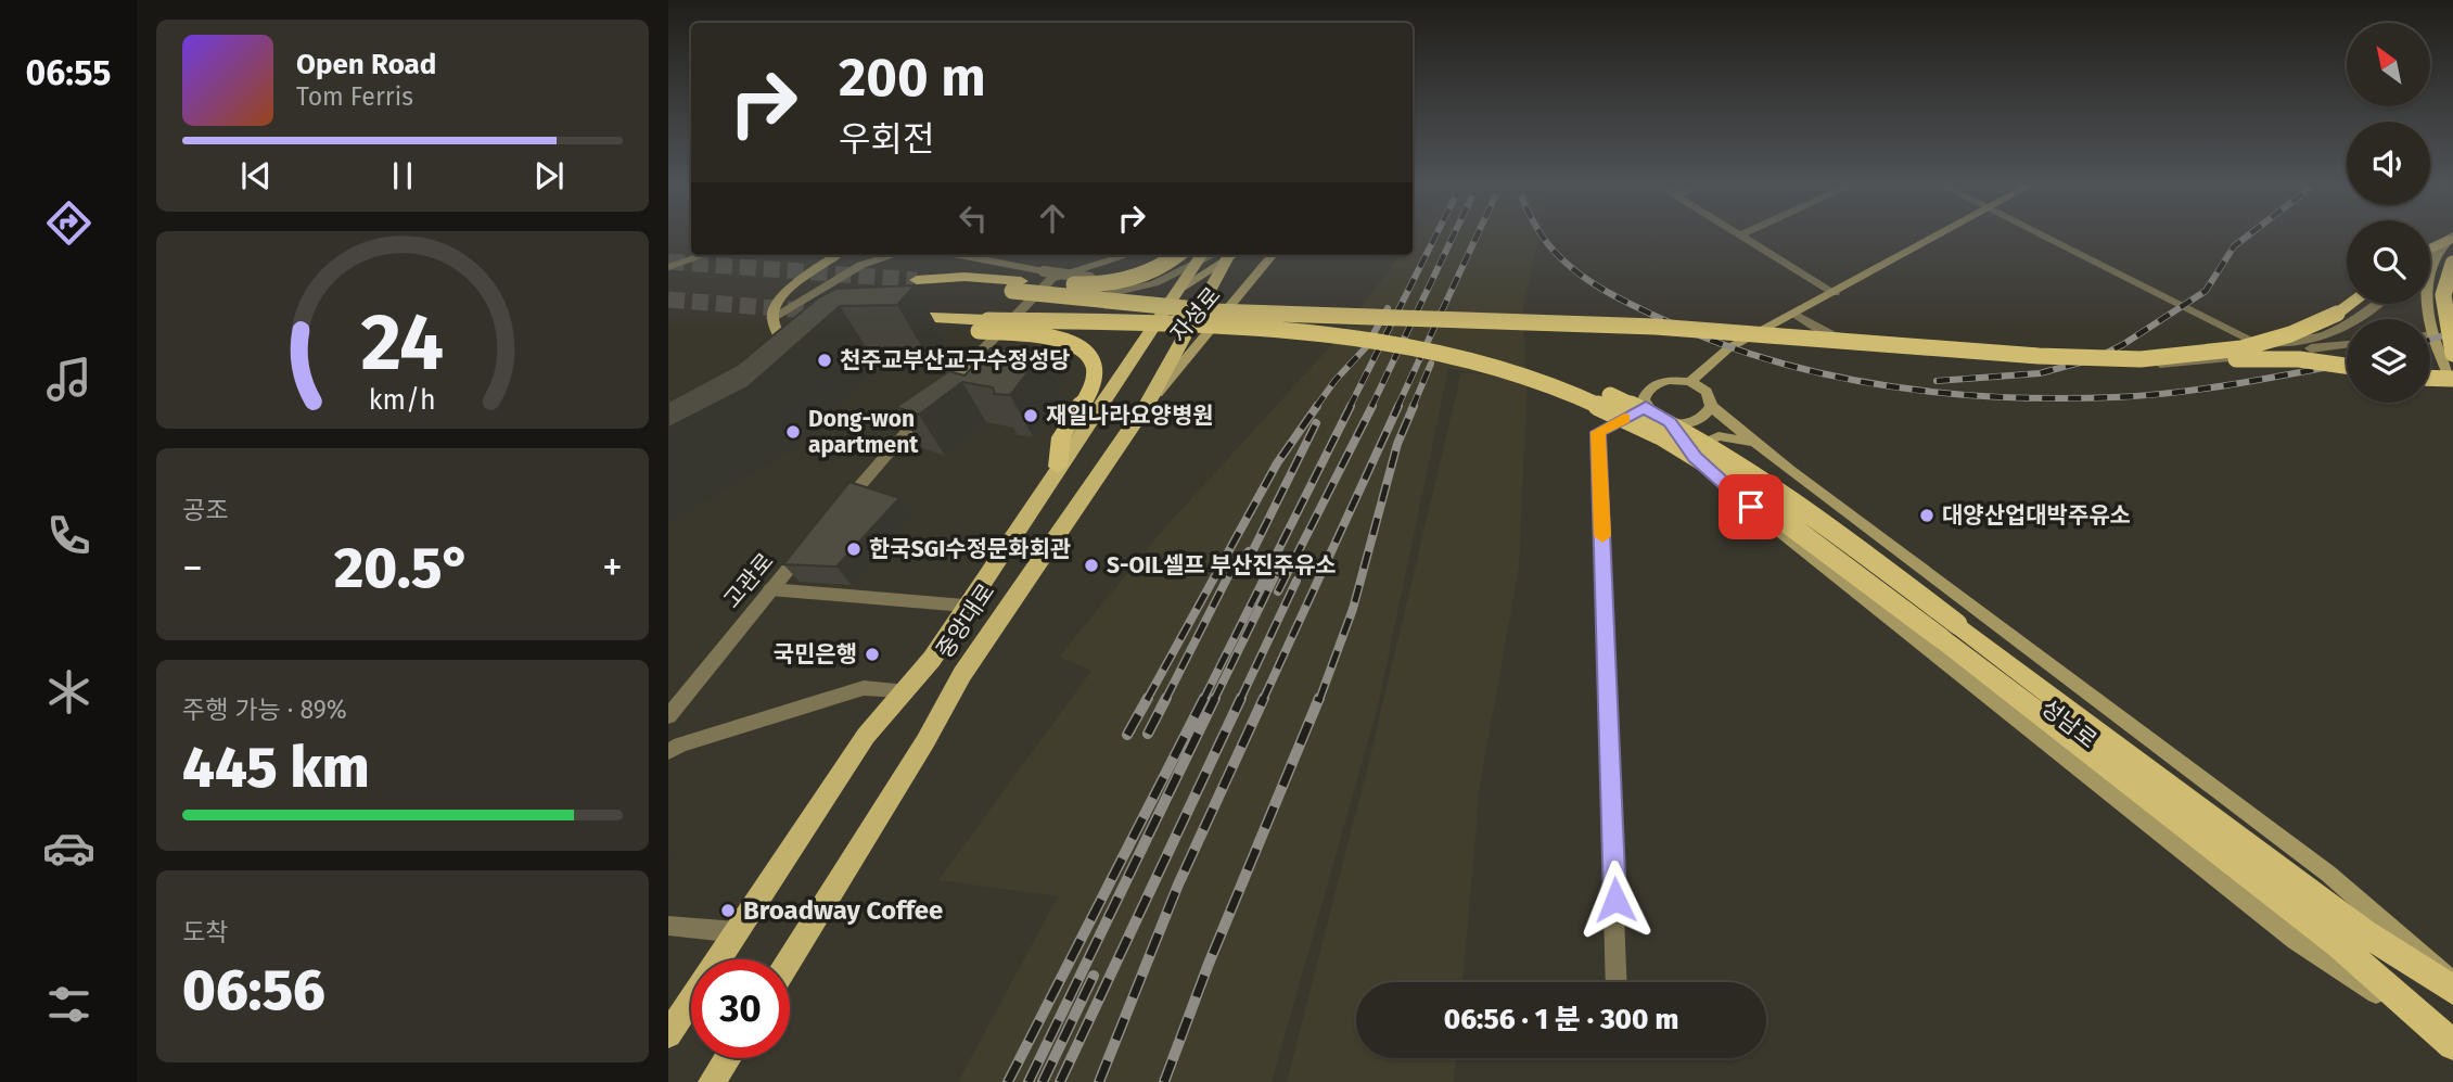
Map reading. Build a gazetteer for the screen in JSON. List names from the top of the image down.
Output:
{
  "streets": {
    "highway": ["성남로"],
    "main road": ["자성로", "중앙대로"],
    "street": ["고관로"]
  },
  "crossings": [
    ["자성로", "중앙대로"]
  ],
  "places": [
    "천주교부산교구수정성당",
    "재일나라요양병원",
    "Dong-won apartment",
    "대양산업대박주유소",
    "한국SGI수정문화회관",
    "S-OIL셀프 부산진주유소",
    "국민은행",
    "Broadway Coffee"
  ],
  "north": "top left",
  "page": {
    "tabs": "06:55",
    "turn": ["200 m", "우회전"],
    "song": ["Open Road", "Tom Ferris"],
    "tile": [
      "공조",
      ["주행 가능 · 89%", "445 km"],
      ["도착", "06:56"]
    ],
    "heat": ["−", "20.5°", "+"],
    "limit": "30",
    "trip": "06:56 · 1 분 · 300 m",
    "gauge": ["24", "km/h"]
  }
}
